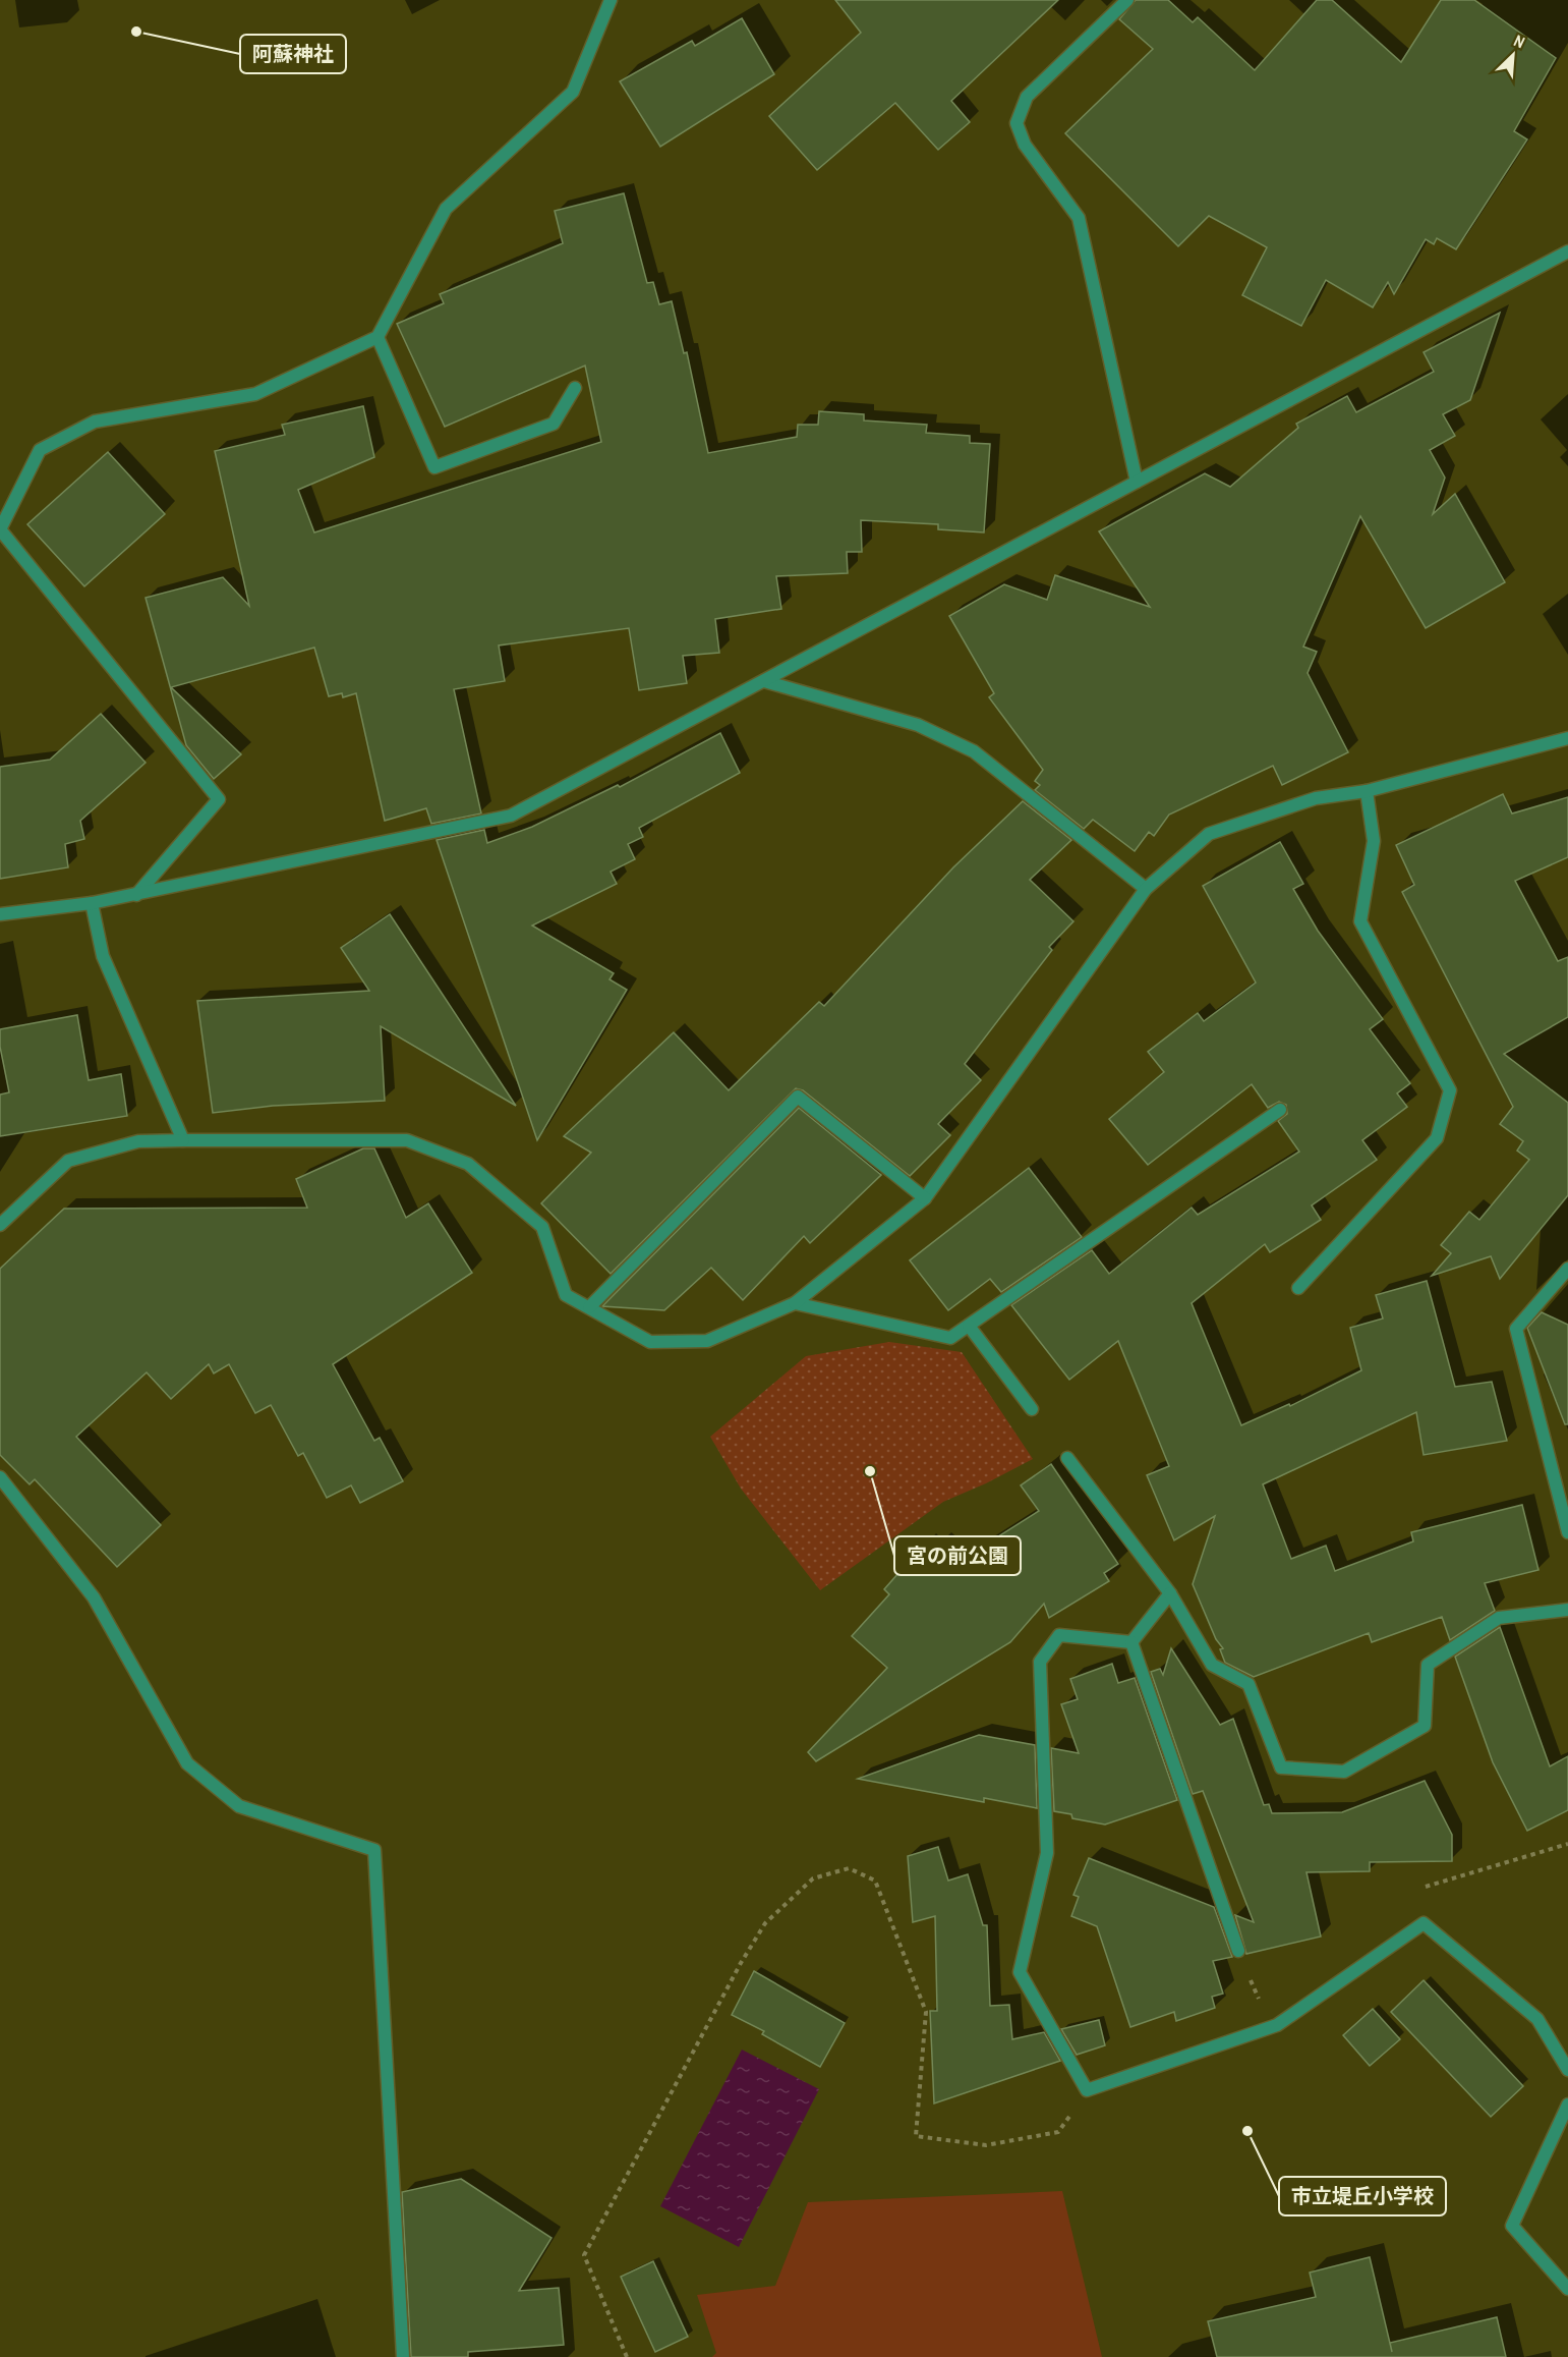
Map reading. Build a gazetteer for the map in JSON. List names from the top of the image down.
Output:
{
  "places": ["阿蘇神社", "宮の前公園", "市立堤丘小学校"],
  "north": "top right"
}
